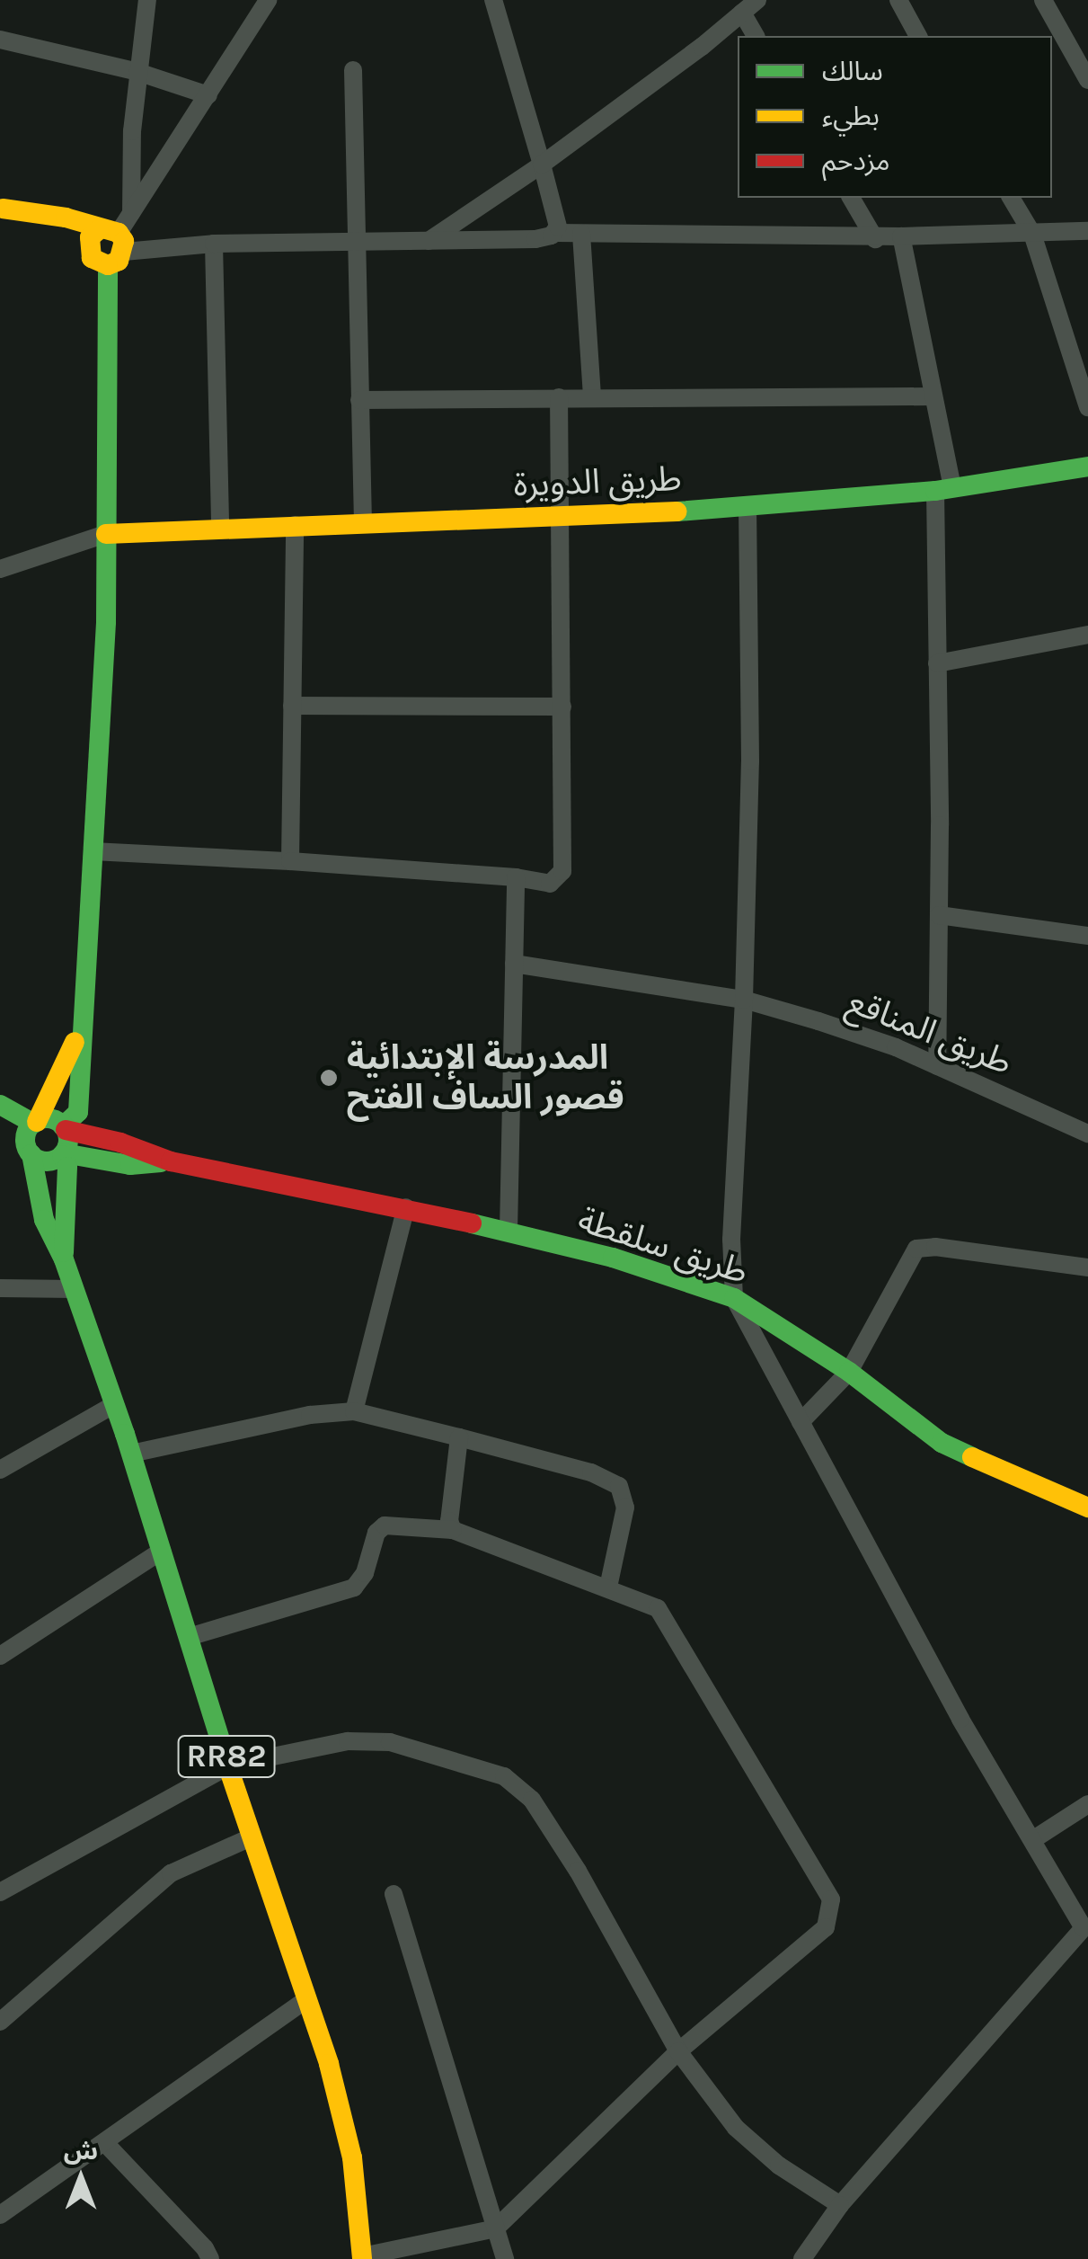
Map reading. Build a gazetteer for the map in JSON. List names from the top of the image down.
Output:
{
  "streets": {
    "street": [
      "طريق الدويرة",
      "طريق المناقع",
      "طريق سلقطة",
      "RR82"
    ]
  },
  "crossings": [
    ["طريق سلقطة", "RR82"]
  ],
  "places": ["المدرسة الإبتدائية قصور الساف الفتح"],
  "legend": ["سالك", "بطيء", "مزدحم"],
  "north": "top"
}
